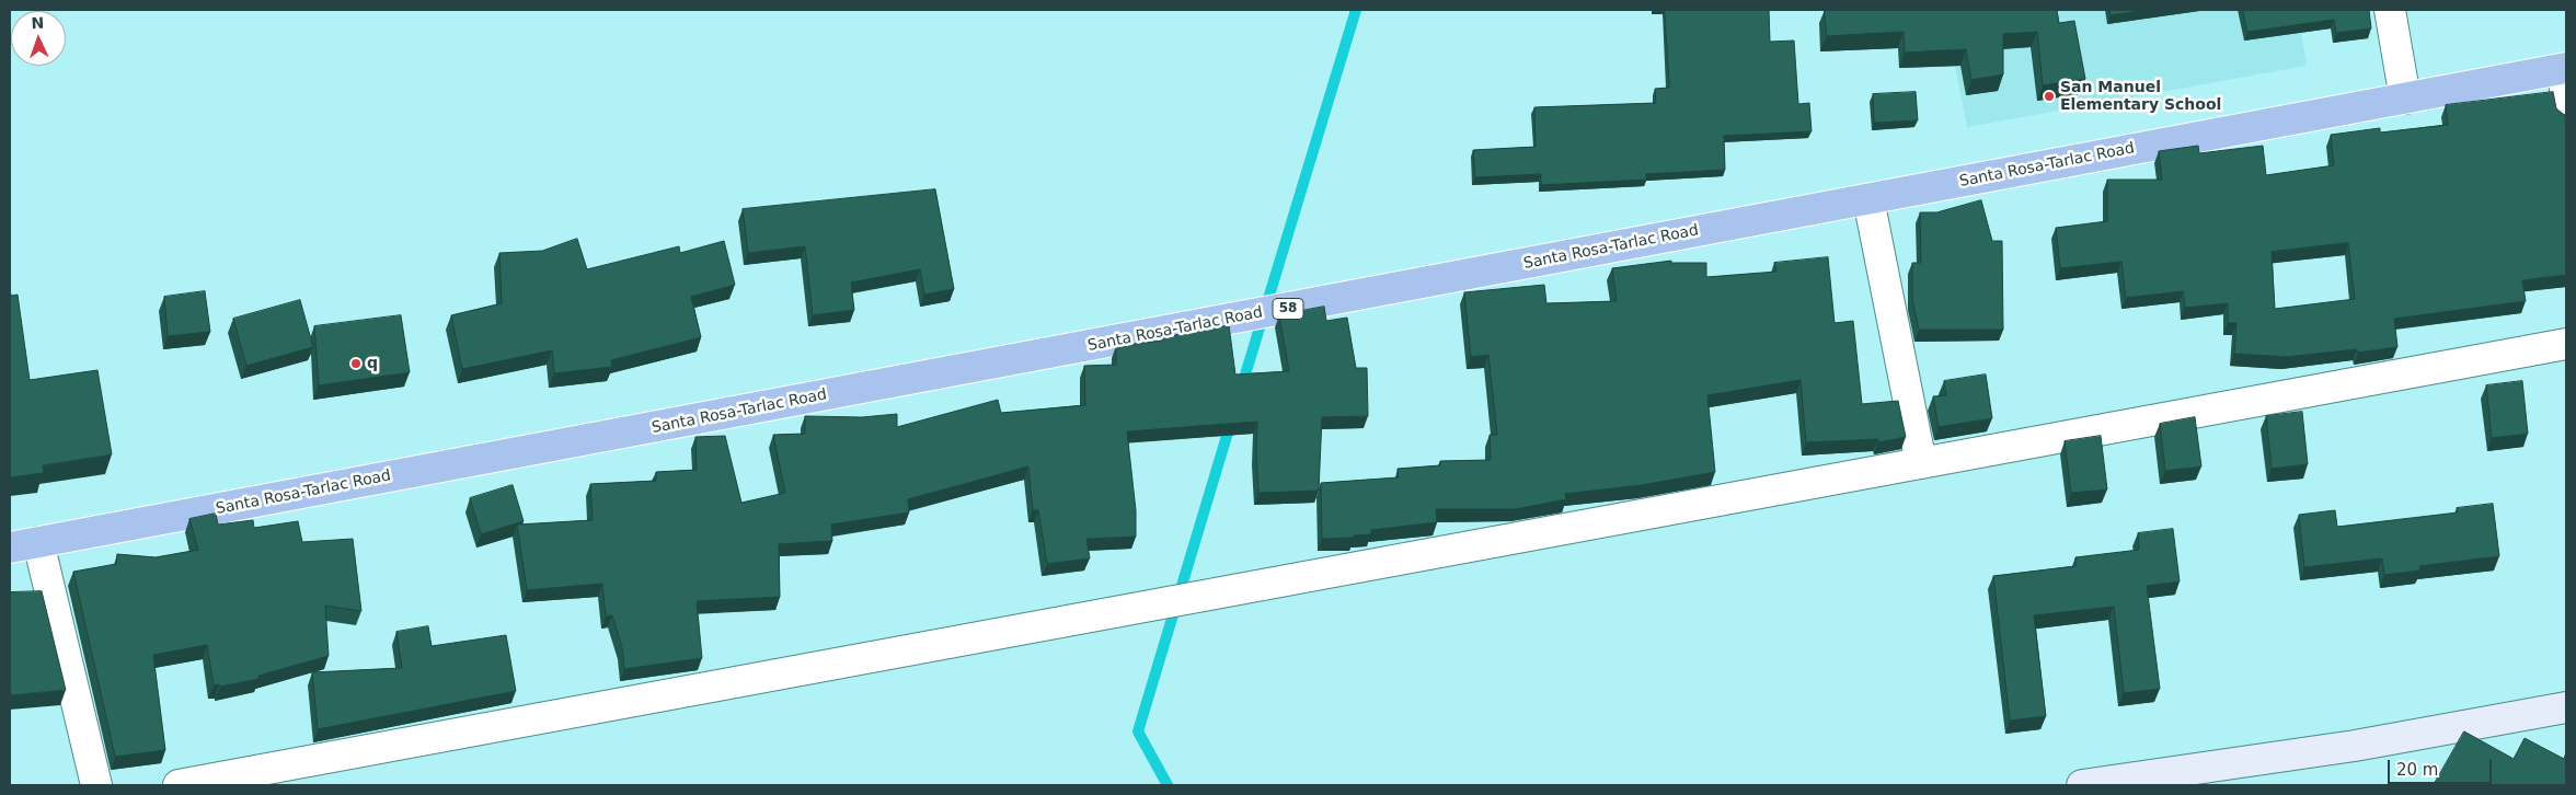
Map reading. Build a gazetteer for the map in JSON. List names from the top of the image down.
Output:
{
  "streets": {
    "highway": ["Santa Rosa-Tarlac Road", "58"]
  },
  "places": ["San Manuel Elementary School", "q"],
  "scale_bar": "20 m",
  "north": "top"
}
